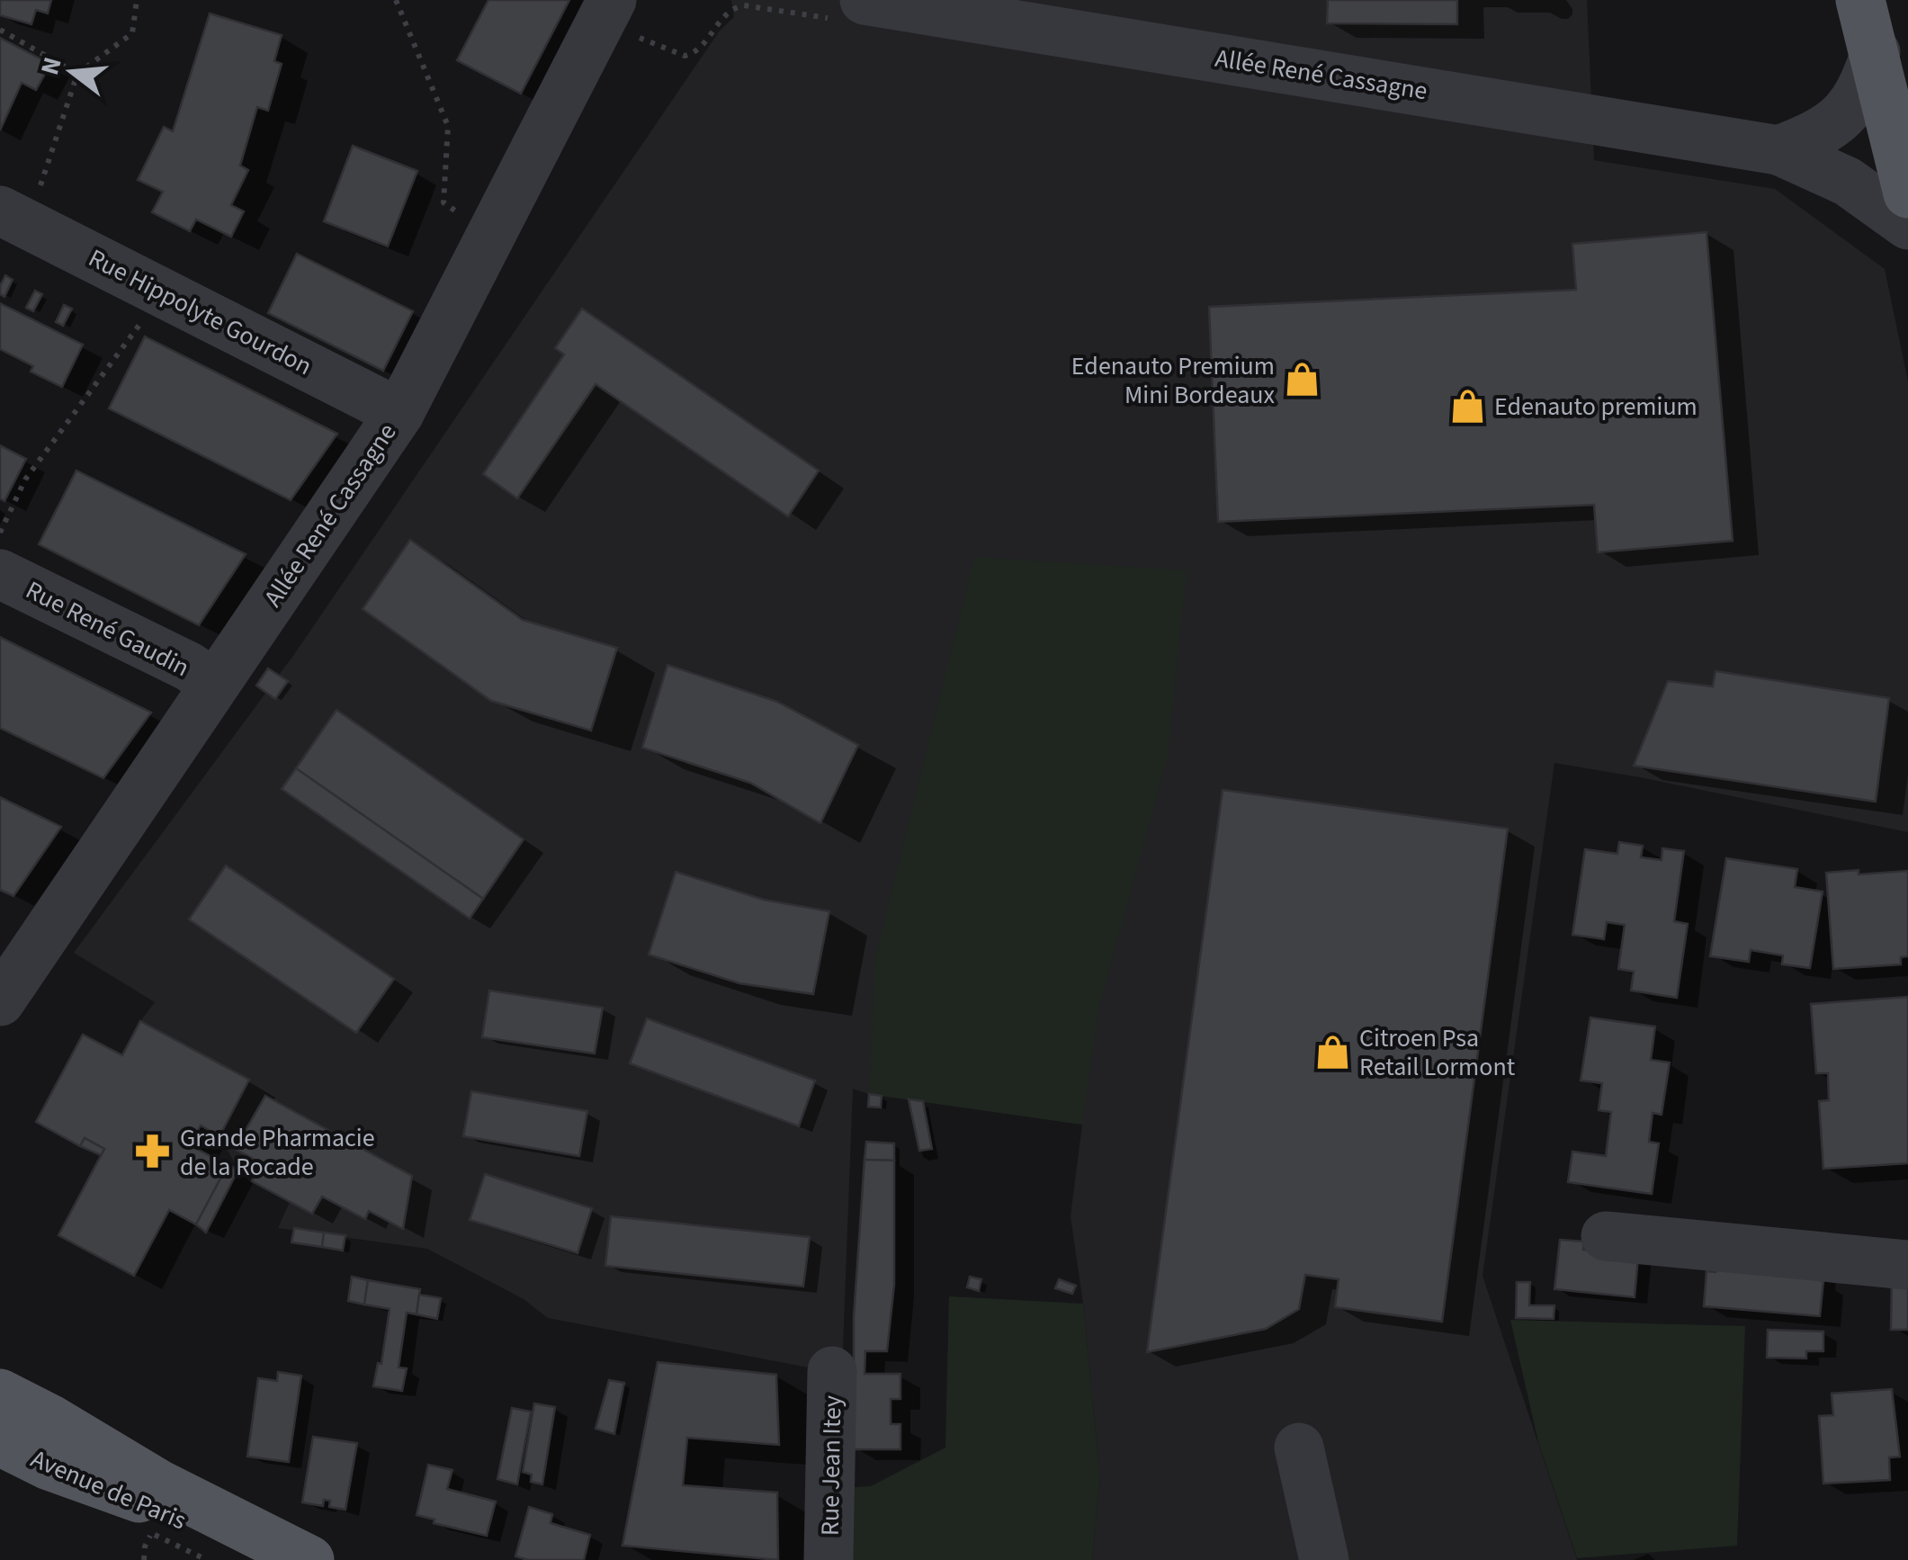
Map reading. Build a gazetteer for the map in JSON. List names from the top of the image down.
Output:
{
  "streets": {
    "main road": ["Avenue de Paris"],
    "street": [
      "Allée René Cassagne",
      "Rue Hippolyte Gourdon",
      "Rue René Gaudin",
      "Rue Jean Itey"
    ]
  },
  "crossings": [
    ["Allée René Cassagne", "Rue Hippolyte Gourdon"],
    ["Allée René Cassagne", "Rue René Gaudin"]
  ],
  "places": {
    "shop": ["Edenauto Premium Mini Bordeaux", "Edenauto premium", "Citroen Psa Retail Lormont"],
    "pharmacy": ["Grande Pharmacie de la Rocade"]
  },
  "north": "left"
}
